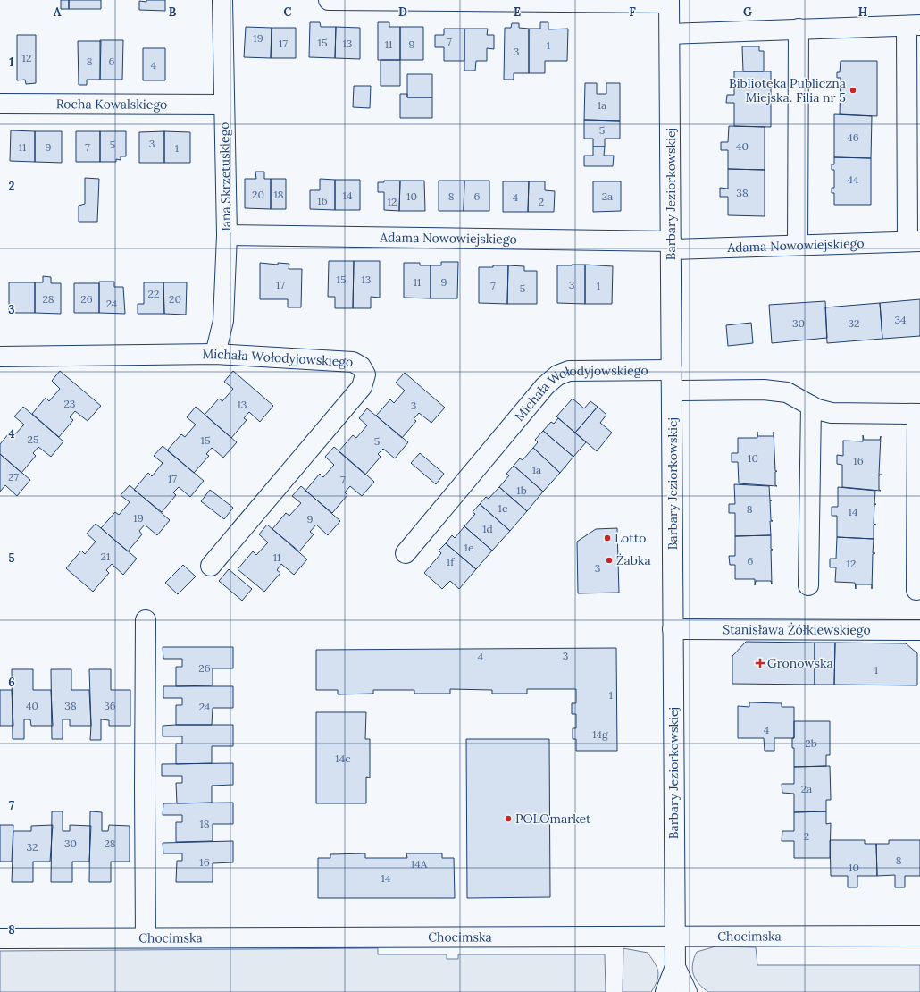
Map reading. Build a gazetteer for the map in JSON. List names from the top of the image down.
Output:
{
  "streets": {
    "street": [
      "Rocha Kowalskiego",
      "Jana Skrzetuskiego",
      "Barbary Jeziorkowskiej",
      "Adama Nowowiejskiego",
      "Michała Wołodyjowskiego",
      "Stanisława Żółkiewskiego",
      "Chocimska"
    ]
  },
  "crossings": [
    ["Rocha Kowalskiego", "Jana Skrzetuskiego"],
    ["Jana Skrzetuskiego", "Adama Nowowiejskiego"],
    ["Jana Skrzetuskiego", "Michała Wołodyjowskiego"],
    ["Barbary Jeziorkowskiej", "Adama Nowowiejskiego"],
    ["Barbary Jeziorkowskiej", "Michała Wołodyjowskiego"],
    ["Barbary Jeziorkowskiej", "Stanisława Żółkiewskiego"],
    ["Barbary Jeziorkowskiej", "Chocimska"]
  ],
  "places": {
    "other": [
      "Biblioteka Publiczna Miejska. Filia nr 5",
      "Lotto",
      "Żabka",
      "POLOmarket"
    ],
    "health": ["Gronowska"]
  },
  "house_numbers": [
    "19",
    "7",
    "15",
    "17",
    "13",
    "11",
    "9",
    "1",
    "3",
    "12",
    "8",
    "6",
    "4",
    "1a",
    "5",
    "46",
    "3",
    "5",
    "40",
    "11",
    "9",
    "7",
    "1",
    "44",
    "38",
    "20",
    "18",
    "14",
    "10",
    "8",
    "6",
    "2a",
    "4",
    "16",
    "12",
    "2",
    "15",
    "13",
    "11",
    "9",
    "17",
    "3",
    "7",
    "1",
    "5",
    "22",
    "28",
    "26",
    "20",
    "24",
    "34",
    "30",
    "32",
    "23",
    "13",
    "3",
    "25",
    "15",
    "5",
    "10",
    "16",
    "1a",
    "27",
    "17",
    "7",
    "1b",
    "1c",
    "8",
    "14",
    "19",
    "9",
    "1d",
    "1e",
    "21",
    "11",
    "6",
    "1f",
    "12",
    "3",
    "3",
    "4",
    "26",
    "1",
    "1",
    "40",
    "38",
    "36",
    "24",
    "4",
    "14g",
    "2b",
    "14c",
    "2a",
    "18",
    "2",
    "30",
    "28",
    "32",
    "8",
    "16",
    "14A",
    "10",
    "14"
  ],
  "grid": {
    "columns": [
      "A",
      "B",
      "C",
      "D",
      "E",
      "F",
      "G",
      "H"
    ],
    "rows": [
      "1",
      "2",
      "3",
      "4",
      "5",
      "6",
      "7",
      "8"
    ]
  }
}
